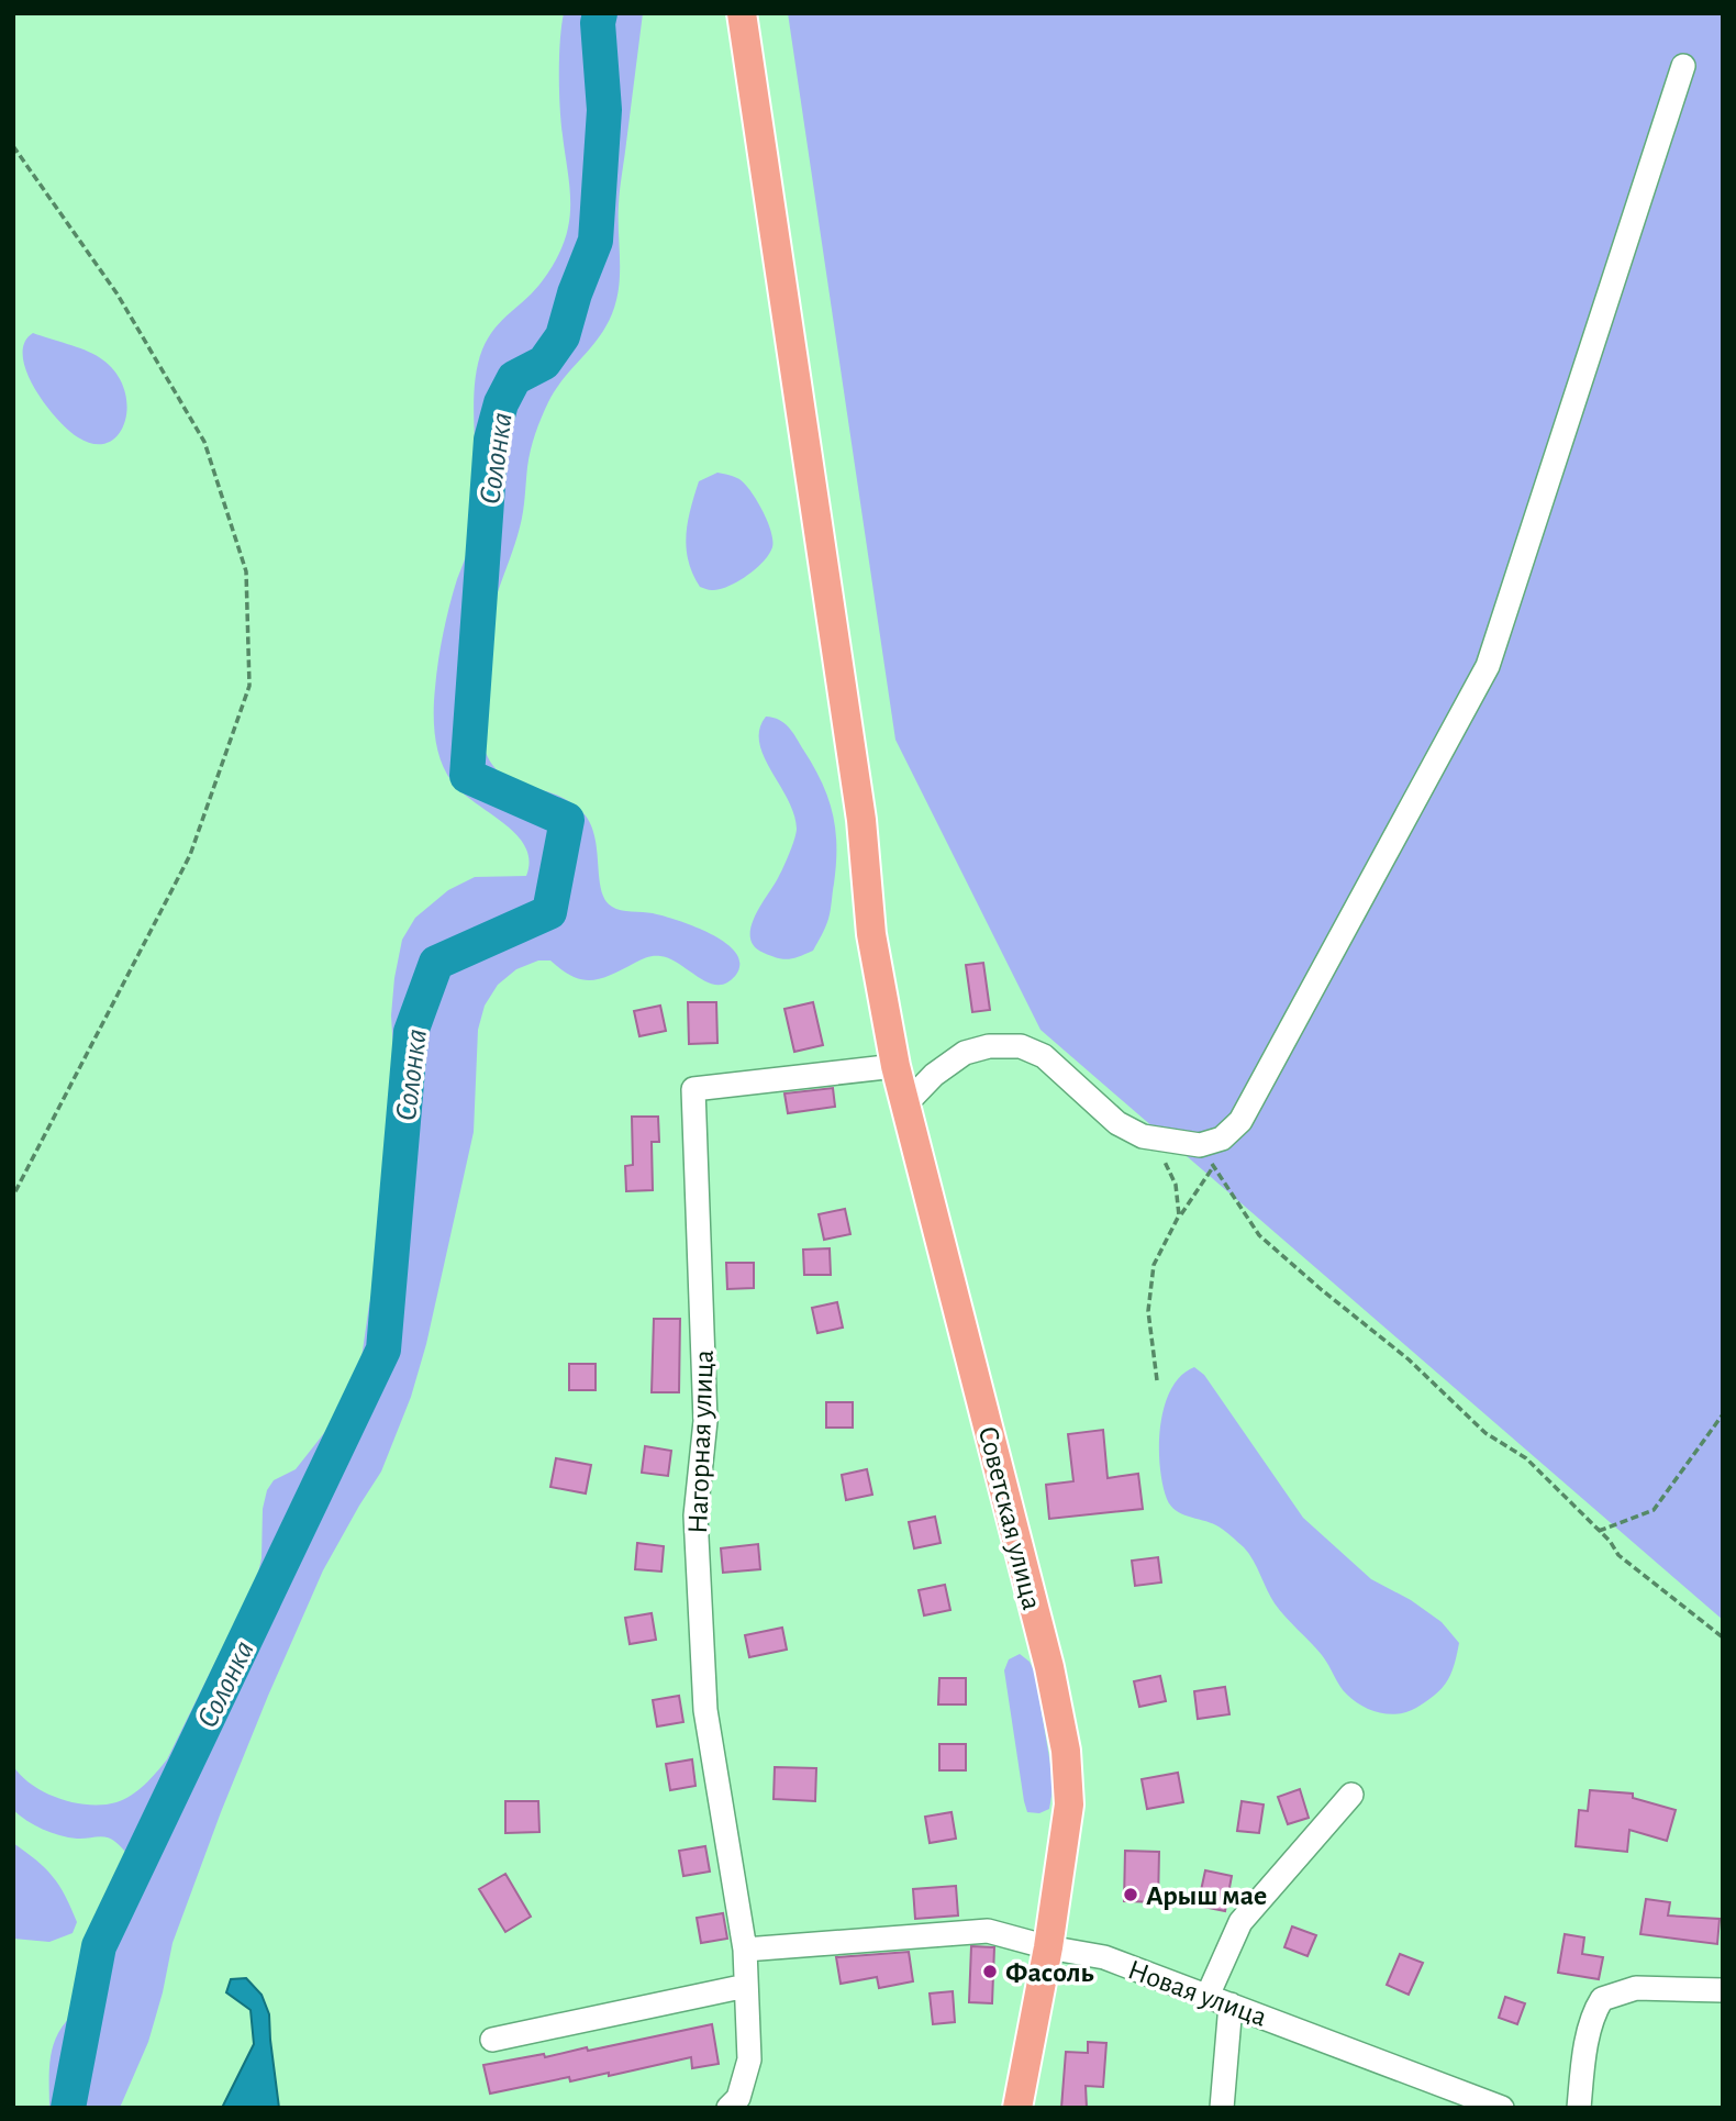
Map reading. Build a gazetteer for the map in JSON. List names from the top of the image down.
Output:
{
  "streets": {
    "main road": ["Советская улица"],
    "street": ["Нагорная улица", "Новая улица"]
  },
  "crossings": [
    ["Нагорная улица", "Советская улица"],
    ["Нагорная улица", "Новая улица"],
    ["Советская улица", "Новая улица"]
  ],
  "water": ["Солонка"],
  "places": ["Арыш мае", "Фасоль"]
}
